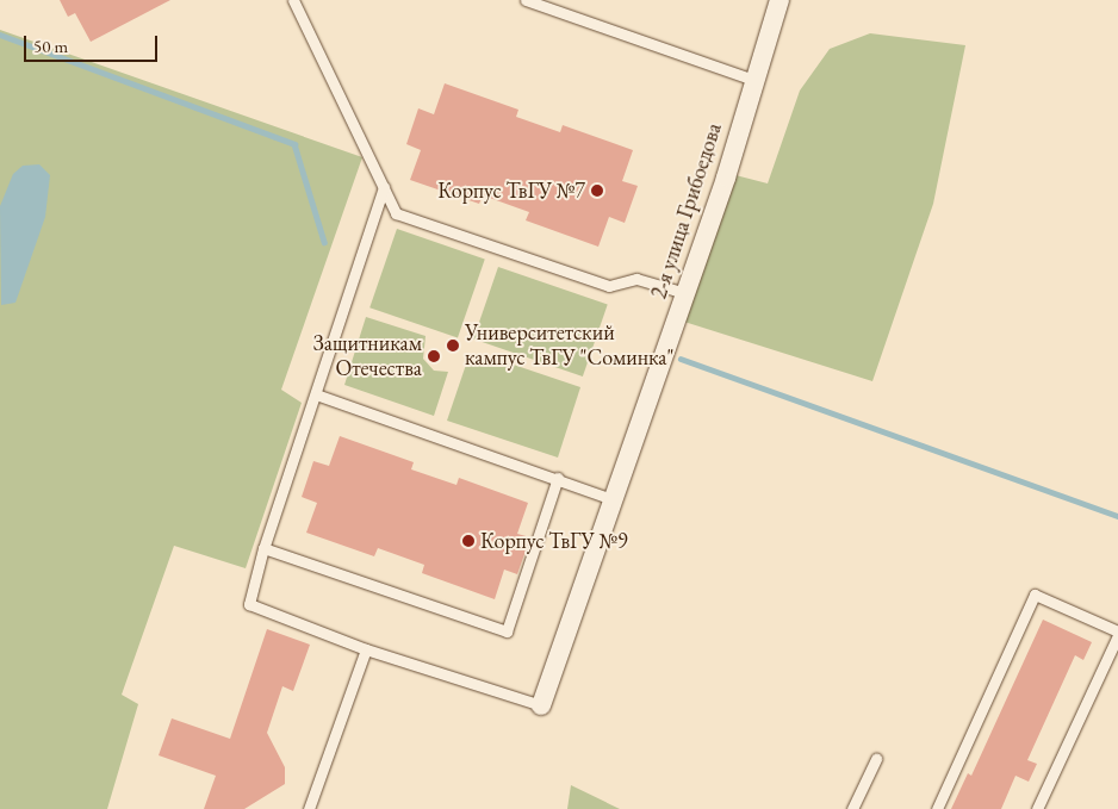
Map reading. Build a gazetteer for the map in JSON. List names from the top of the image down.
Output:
{
  "streets": {
    "street": ["2-я улица Грибоедова"]
  },
  "places": [
    "Корпус ТвГУ №7",
    "Университетский кампус ТвГУ \"Соминка\"",
    "Защитникам Отечества",
    "Корпус ТвГУ №9"
  ],
  "scale_bar": "50 m"
}
